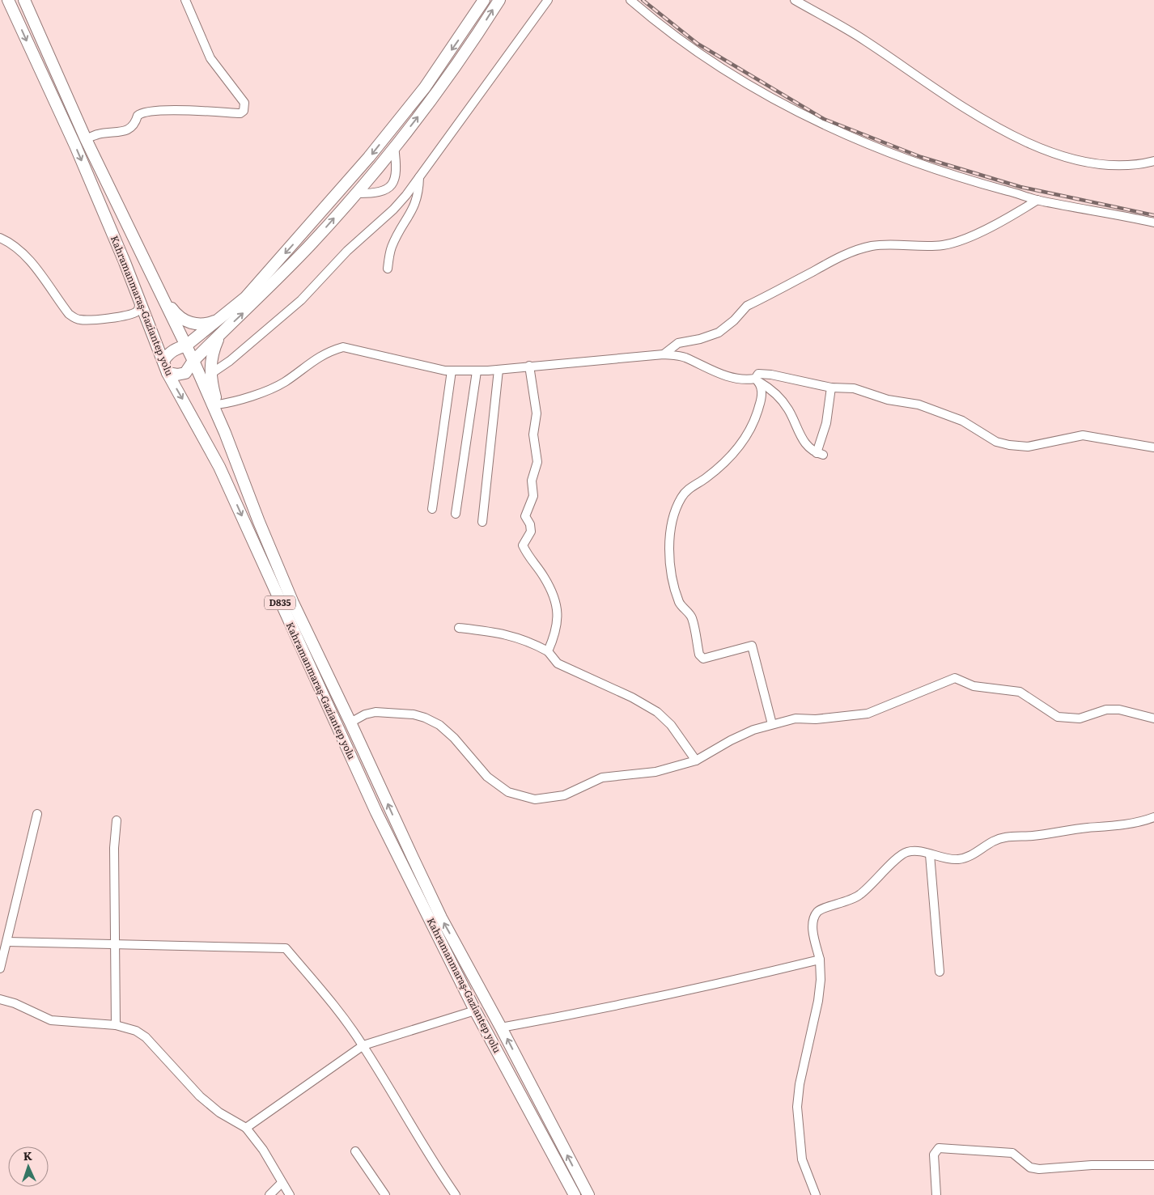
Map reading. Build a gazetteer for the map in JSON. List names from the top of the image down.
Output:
{
  "streets": {
    "highway": ["Kahramanmaraş-Gaziantep yolu", "D835"]
  },
  "north": "top"
}
